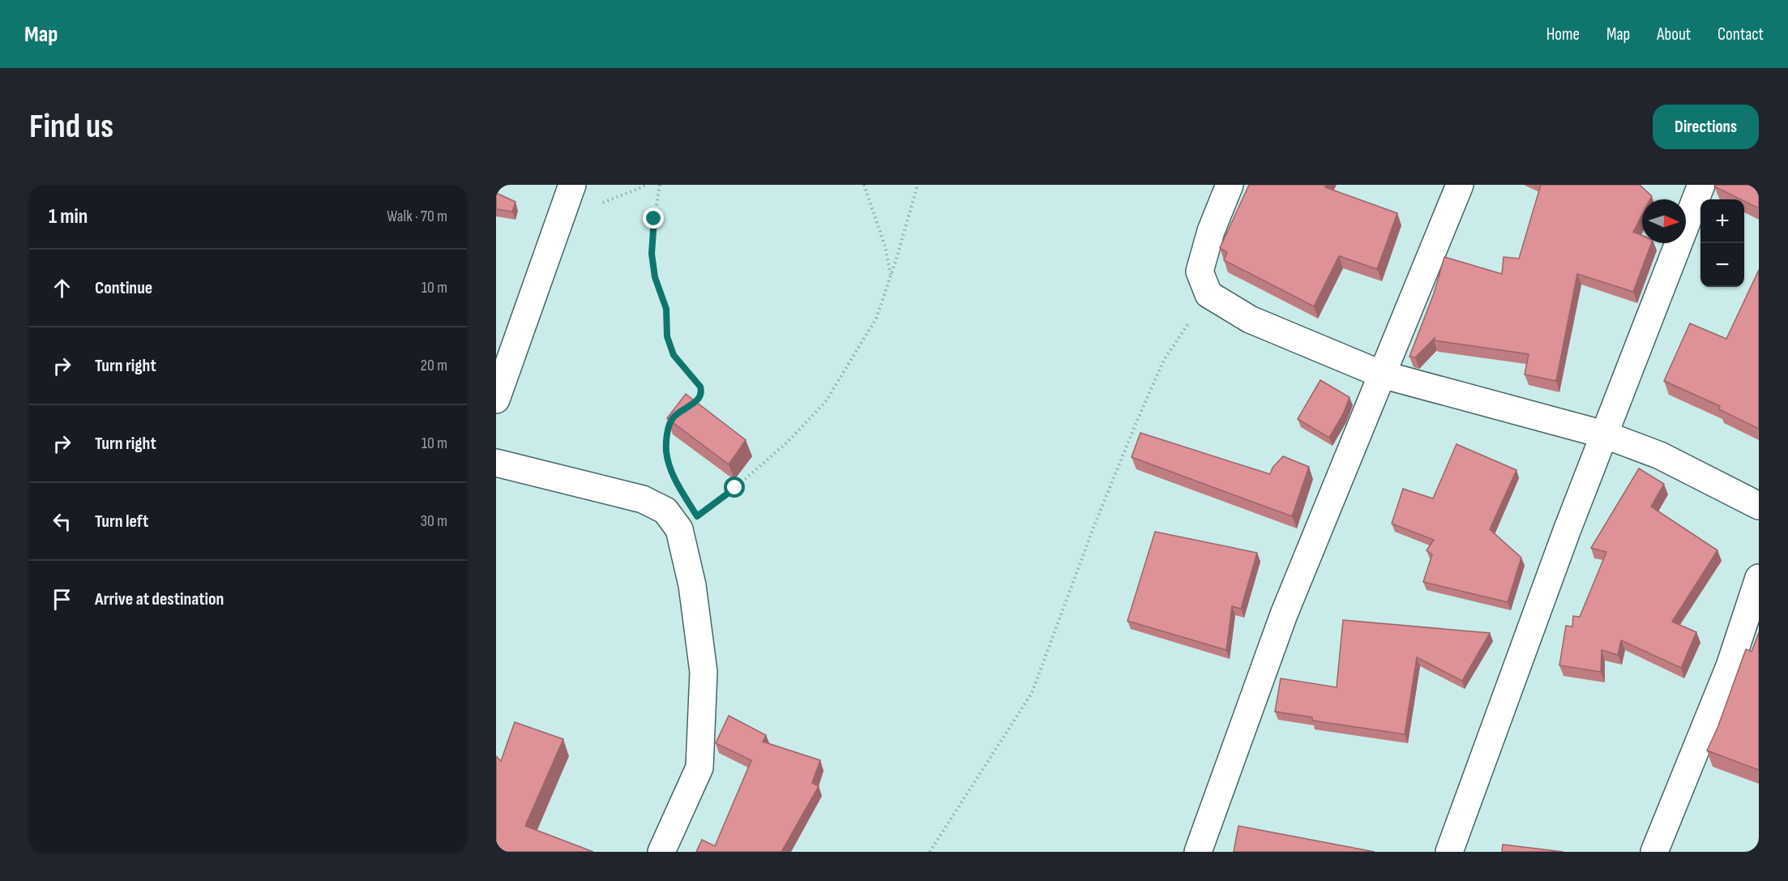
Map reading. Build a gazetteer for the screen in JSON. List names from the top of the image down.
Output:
{
  "north": "right",
  "page": {
    "header": "Map",
    "nav": [
      "Home",
      "Map",
      "About",
      "Contact"
    ],
    "buttons": "Directions",
    "title": "Find us",
    "heading": ["1 min", "Walk · 70 m"],
    "map_buttons": ["+", "−"],
    "list": [
      ["Continue", "10 m"],
      ["Turn right", "20 m"],
      ["Turn right", "10 m"],
      ["Turn left", "30 m"],
      "Arrive at destination"
    ]
  }
}
